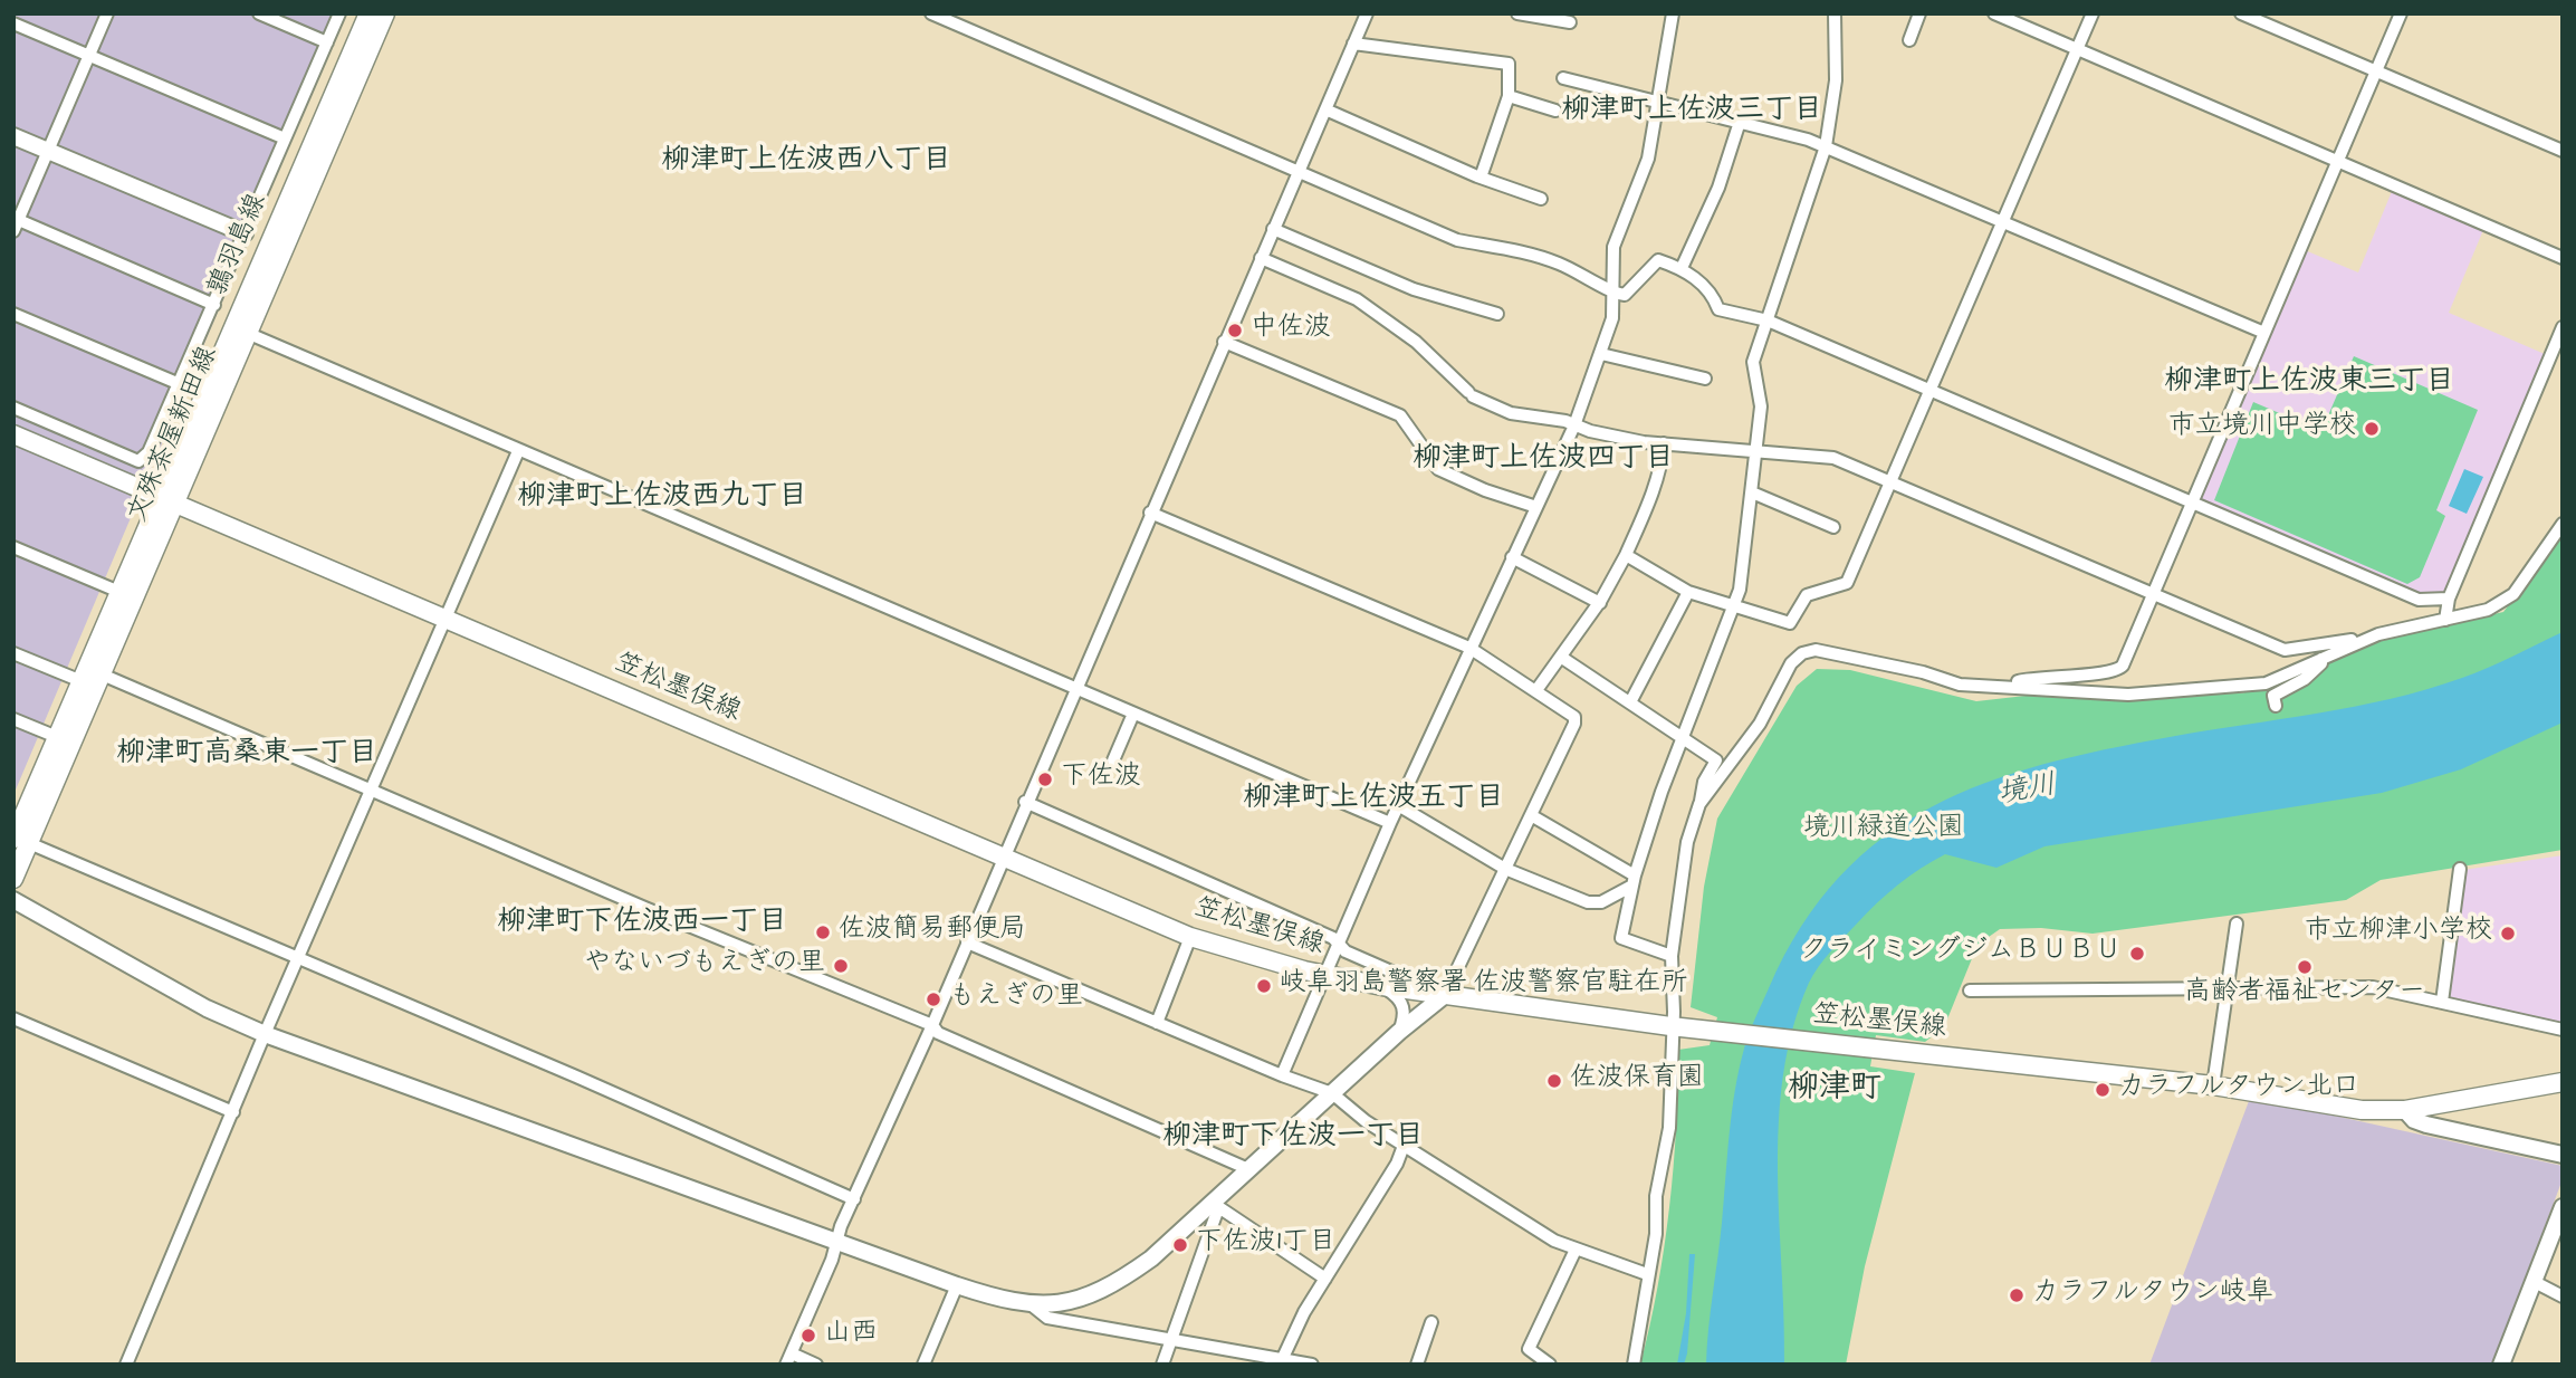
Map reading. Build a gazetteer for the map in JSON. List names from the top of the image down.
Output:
{
  "streets": {
    "main road": ["鶉羽島線", "文殊茶屋新田線", "笠松墨俣線"]
  },
  "crossings": [
    ["鶉羽島線", "文殊茶屋新田線"],
    ["鶉羽島線", "笠松墨俣線"],
    ["文殊茶屋新田線", "笠松墨俣線"]
  ],
  "districts": [
    "柳津町上佐波三丁目",
    "柳津町上佐波西八丁目",
    "柳津町上佐波東三丁目",
    "柳津町上佐波四丁目",
    "柳津町上佐波西九丁目",
    "柳津町高桑東一丁目",
    "柳津町上佐波五丁目",
    "柳津町下佐波西一丁目",
    "柳津町",
    "柳津町下佐波一丁目"
  ],
  "water": ["境川"],
  "parks": ["境川緑道公園"],
  "places": [
    "中佐波",
    "市立境川中学校",
    "下佐波",
    "佐波簡易郵便局",
    "市立柳津小学校",
    "クライミングジムＢＵＢＵ",
    "やないづもえぎの里",
    "高齢者福祉センター",
    "岐阜羽島警察署 佐波警察官駐在所",
    "もえぎの里",
    "佐波保育園",
    "カラフルタウン北口",
    "下佐波1丁目",
    "カラフルタウン岐阜",
    "山西"
  ]
}
